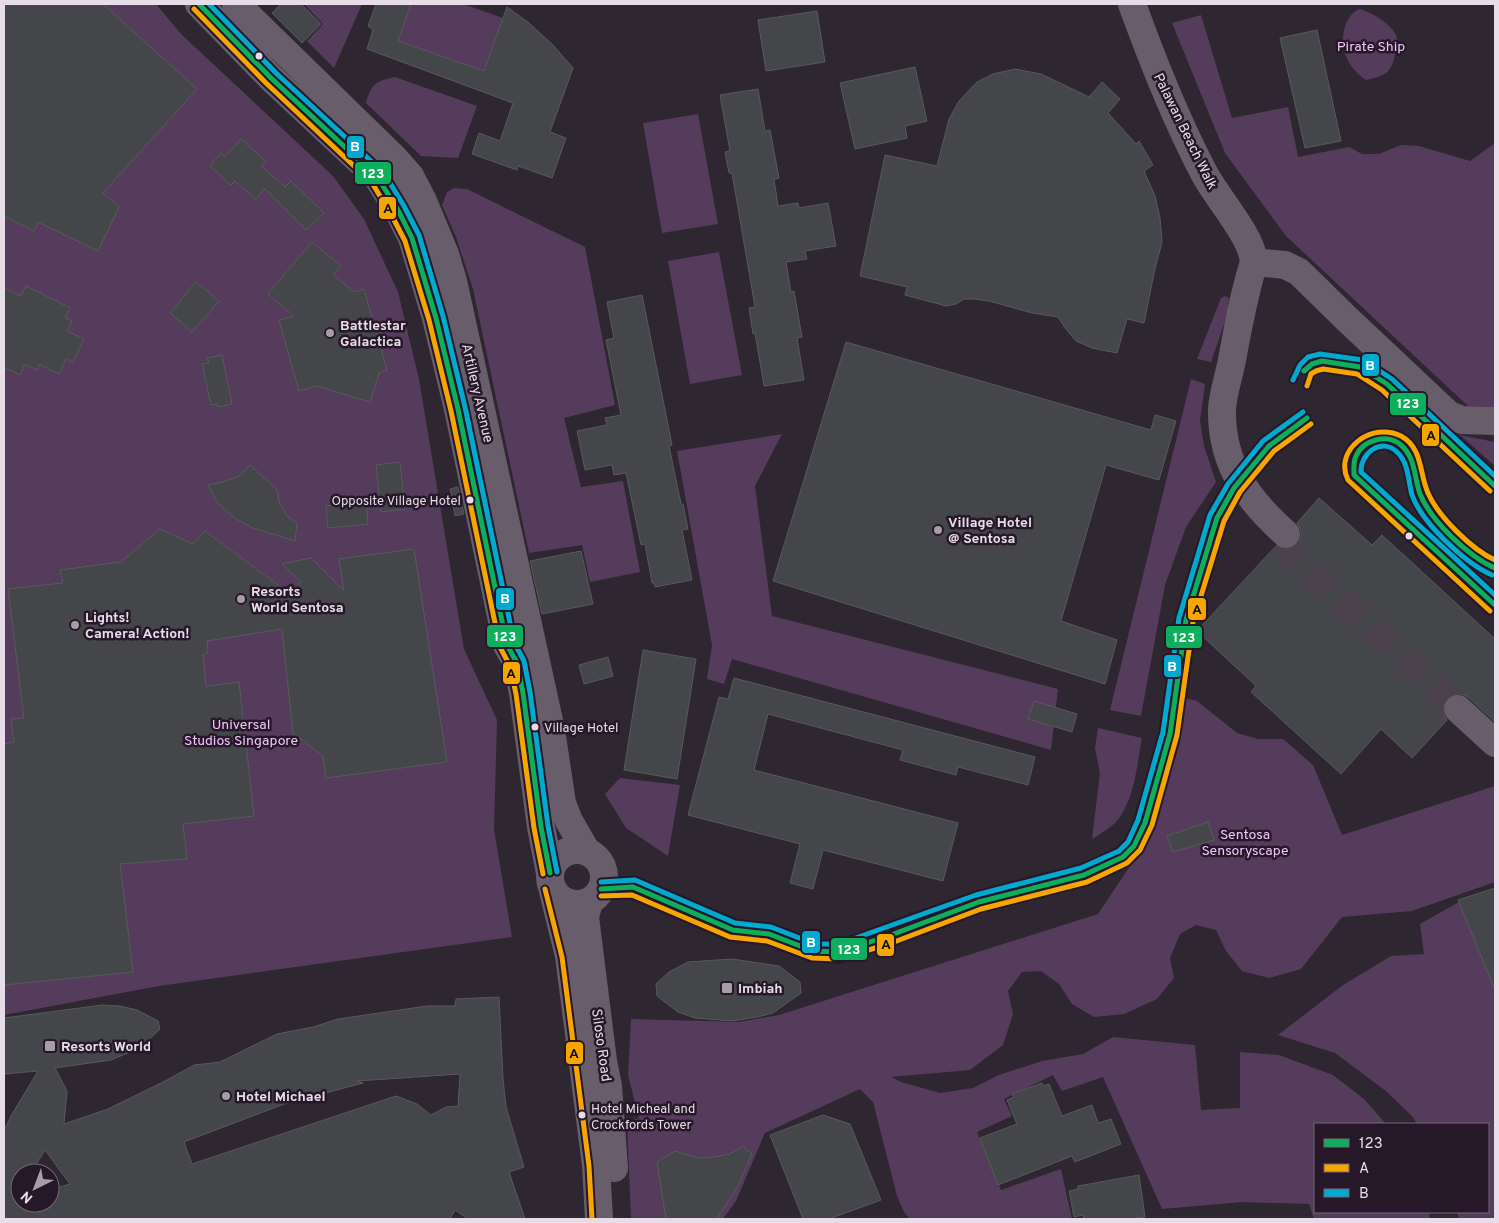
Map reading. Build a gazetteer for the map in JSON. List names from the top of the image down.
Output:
{
  "streets": {
    "street": ["Palawan Beach Walk", "Artillery Avenue", "Siloso Road"]
  },
  "crossings": [
    ["Artillery Avenue", "Siloso Road"]
  ],
  "parks": ["Pirate Ship", "Universal Studios Singapore", "Sentosa Sensoryscape"],
  "places": {
    "other": [
      "Battlestar Galactica",
      "Opposite Village Hotel",
      "Village Hotel @ Sentosa",
      "Resorts World Sentosa",
      "Lights! Camera! Action!",
      "Village Hotel",
      "Hotel Michael",
      "Hotel Micheal and Crockfords Tower"
    ],
    "transit": ["Imbiah", "Resorts World"]
  },
  "lines": ["transit line 123", "transit line B", "transit line A"],
  "legend": ["123", "A", "B"],
  "north": "bottom left"
}
